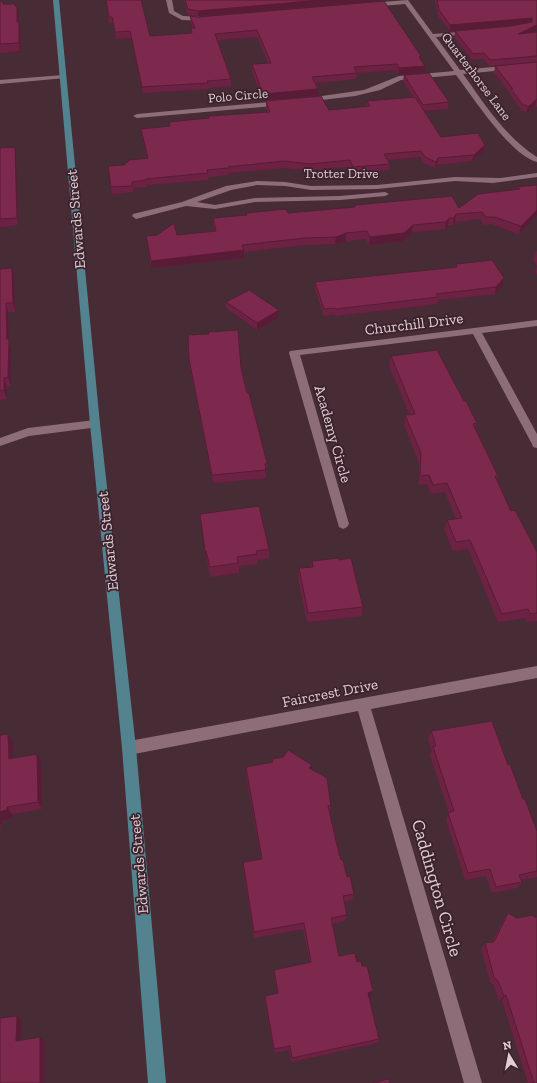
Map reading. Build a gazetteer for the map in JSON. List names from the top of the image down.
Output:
{
  "streets": {
    "main road": ["Edwards Street"],
    "street": [
      "Quarterhorse Lane",
      "Polo Circle",
      "Trotter Drive",
      "Churchill Drive",
      "Academy Circle",
      "Faircrest Drive",
      "Caddington Circle"
    ]
  },
  "crossings": [
    ["Quarterhorse Lane", "Polo Circle"],
    ["Edwards Street", "Faircrest Drive"],
    ["Churchill Drive", "Academy Circle"],
    ["Faircrest Drive", "Caddington Circle"]
  ],
  "north": "top"
}
